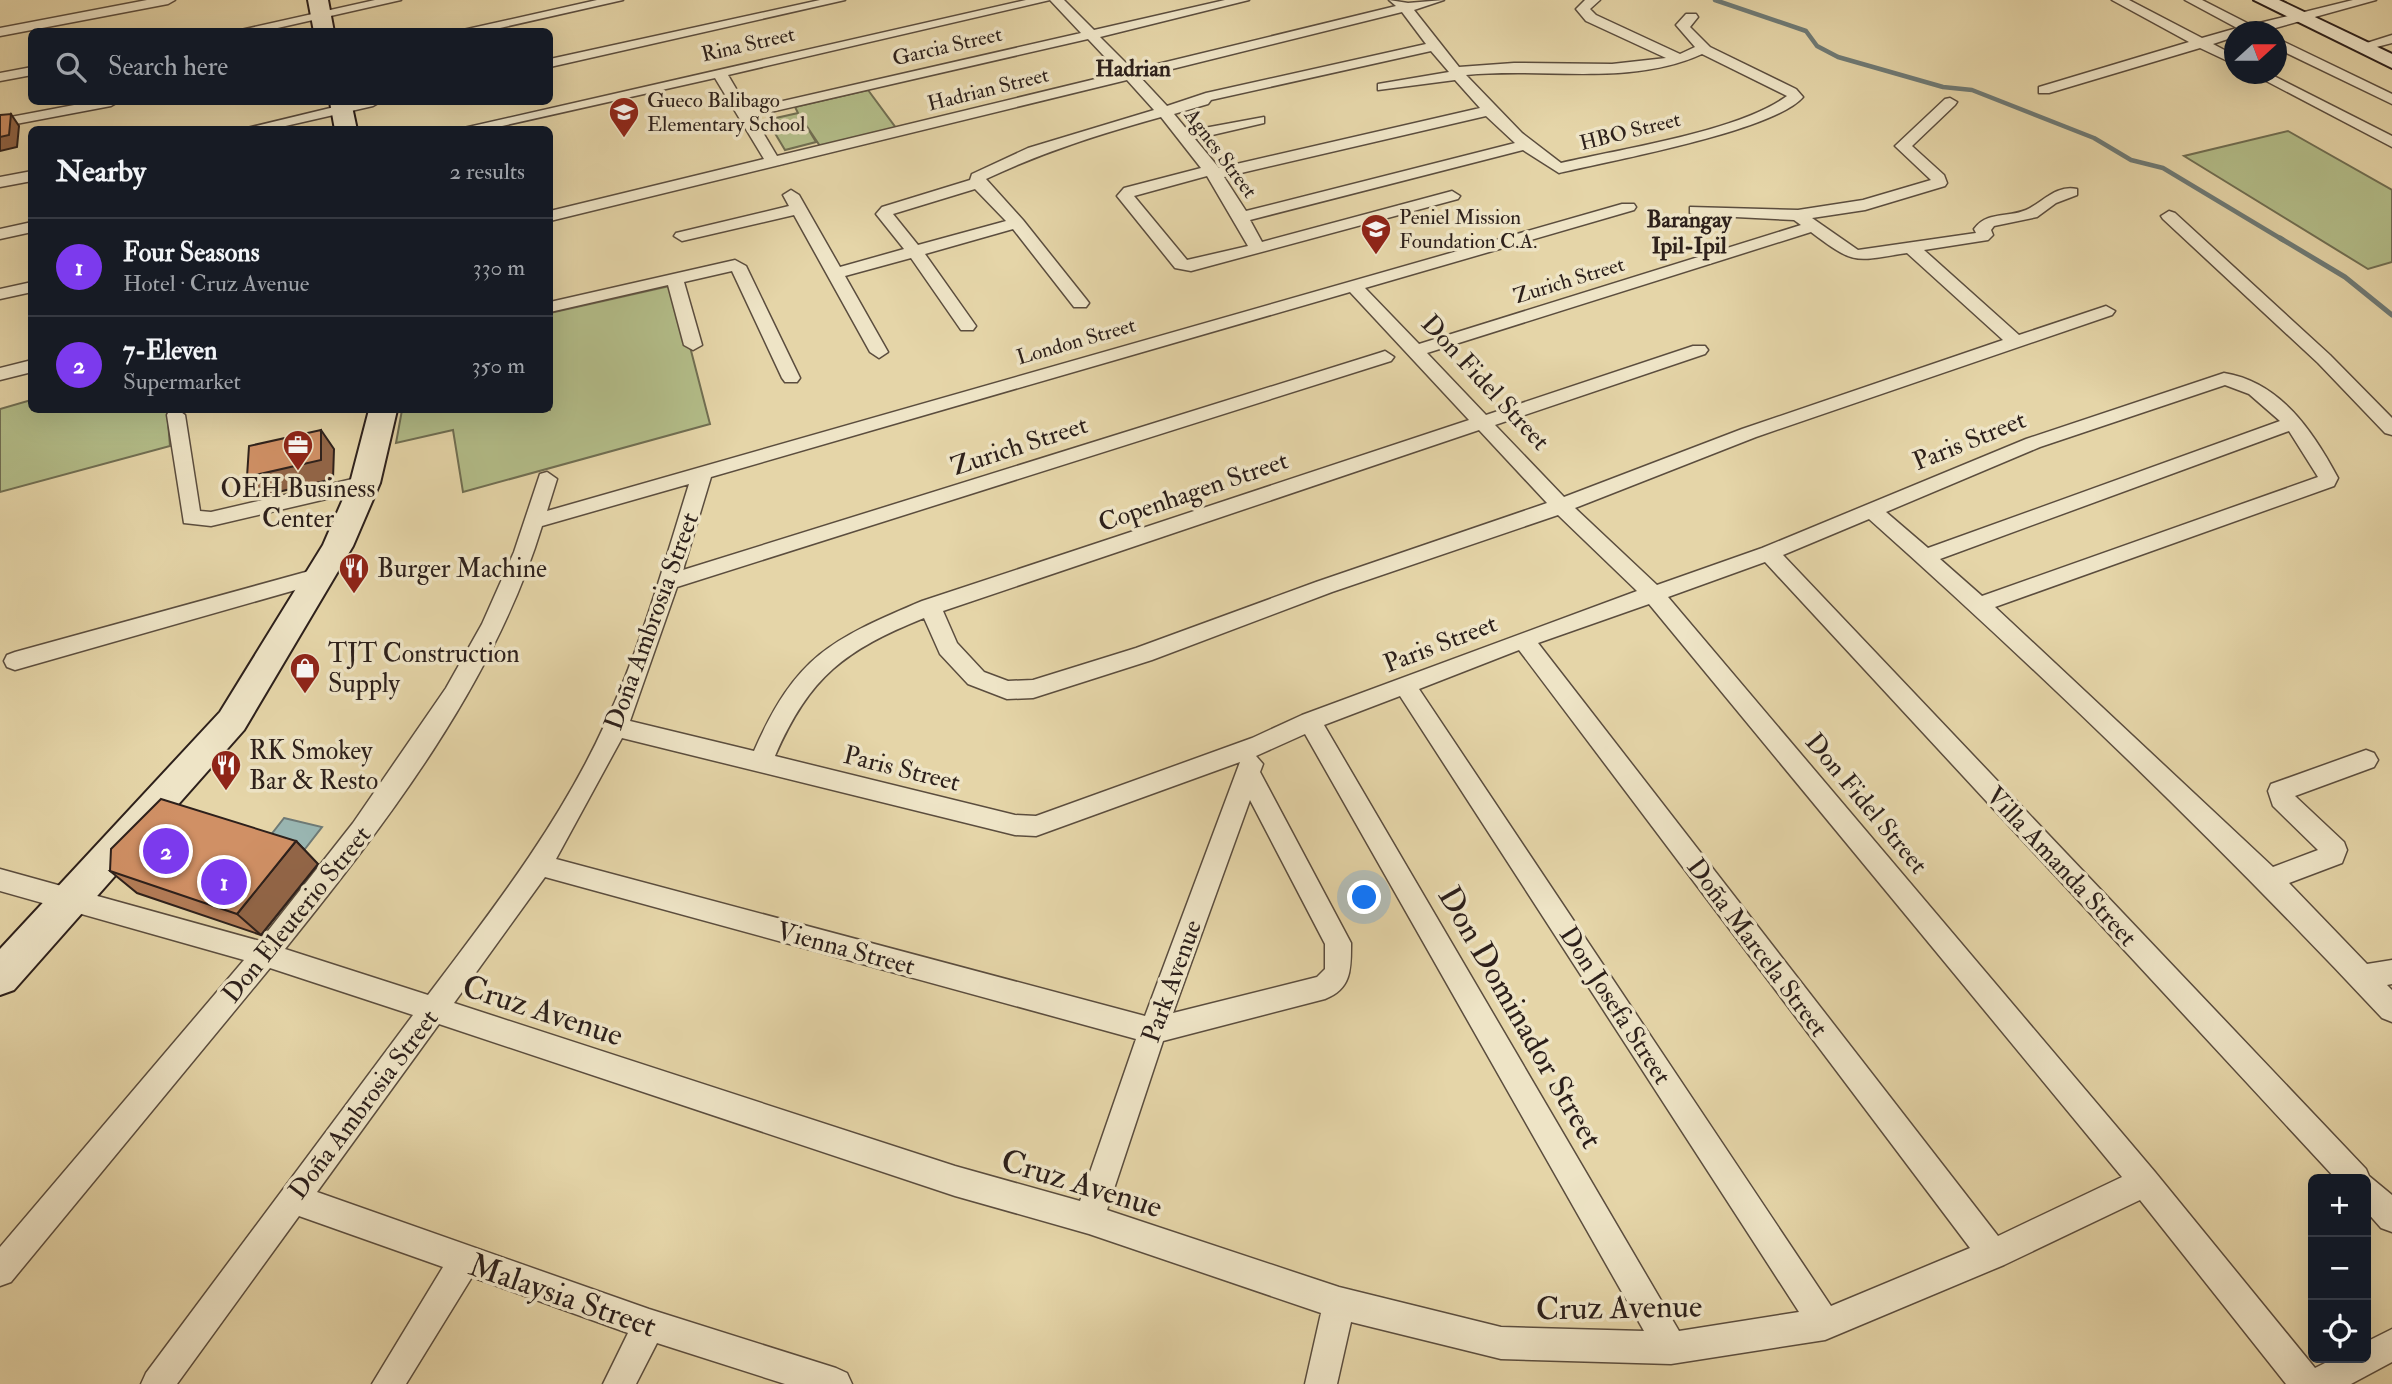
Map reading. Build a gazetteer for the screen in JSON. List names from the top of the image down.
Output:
{
  "streets": {
    "street": [
      "Rina Street",
      "Garcia Street",
      "Hadrian Street",
      "HBO Street",
      "Agnes Street",
      "Zurich Street",
      "London Street",
      "Don Fidel Street",
      "Paris Street",
      "Copenhagen Street",
      "Doña Ambrosia Street",
      "Villa Amanda Street",
      "Don Eleuterio Street",
      "Doña Marcela Street",
      "Vienna Street",
      "Park Avenue",
      "Don Josefa Street",
      "Cruz Avenue",
      "Don Dominador Street",
      "Malaysia Street"
    ]
  },
  "crossings": [
    ["Garcia Street", "Agnes Street"],
    ["Hadrian Street", "HBO Street"],
    ["Hadrian Street", "Agnes Street"],
    ["Zurich Street", "Don Fidel Street"],
    ["Zurich Street", "Doña Ambrosia Street"],
    ["London Street", "Don Fidel Street"],
    ["London Street", "Doña Ambrosia Street"],
    ["London Street", "Don Eleuterio Street"],
    ["Don Fidel Street", "Paris Street"],
    ["Don Fidel Street", "Copenhagen Street"],
    ["Don Fidel Street", "Cruz Avenue"],
    ["Paris Street", "Copenhagen Street"],
    ["Paris Street", "Doña Ambrosia Street"],
    ["Paris Street", "Villa Amanda Street"],
    ["Paris Street", "Doña Marcela Street"],
    ["Paris Street", "Park Avenue"],
    ["Paris Street", "Don Josefa Street"],
    ["Paris Street", "Don Dominador Street"],
    ["Doña Ambrosia Street", "Vienna Street"],
    ["Doña Ambrosia Street", "Cruz Avenue"],
    ["Doña Ambrosia Street", "Malaysia Street"],
    ["Don Eleuterio Street", "Cruz Avenue"],
    ["Doña Marcela Street", "Cruz Avenue"],
    ["Vienna Street", "Park Avenue"],
    ["Park Avenue", "Cruz Avenue"],
    ["Don Josefa Street", "Cruz Avenue"],
    ["Cruz Avenue", "Don Dominador Street"]
  ],
  "districts": ["Hadrian", "Barangay Ipil-Ipil"],
  "places": {
    "school or university": ["Gueco Balibago Elementary School", "Peniel Mission Foundation C.A."],
    "office": ["OEH Business Center"],
    "restaurant": ["Burger Machine", "RK Smokey Bar & Resto"],
    "shop": ["TJT Construction Supply"]
  },
  "north": "right",
  "page": {
    "search": "Search here",
    "heading": ["Nearby", "2 results"],
    "list": [
      {
        "mark": "1",
        "name": "Four Seasons",
        "note": "Hotel · Cruz Avenue",
        "value": "330 m"
      },
      {
        "mark": "2",
        "name": "7-Eleven",
        "note": "Supermarket",
        "value": "350 m"
      }
    ],
    "pins": ["2", "1"],
    "map_buttons": ["+", "−"]
  }
}
